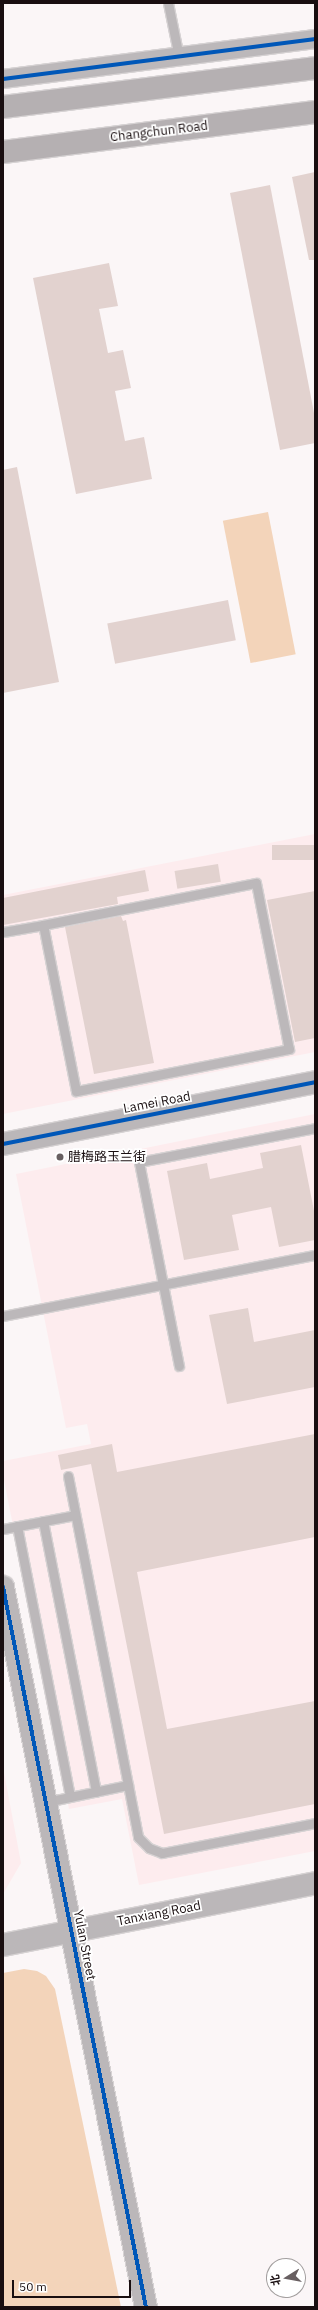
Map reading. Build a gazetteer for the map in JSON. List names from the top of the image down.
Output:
{
  "streets": {
    "main road": ["Changchun Road"],
    "street": ["Lamei Road", "Tanxiang Road", "Yulan Street"]
  },
  "crossings": [
    ["Tanxiang Road", "Yulan Street"]
  ],
  "places": ["腊梅路玉兰街"],
  "scale_bar": "50 m",
  "north": "left"
}
